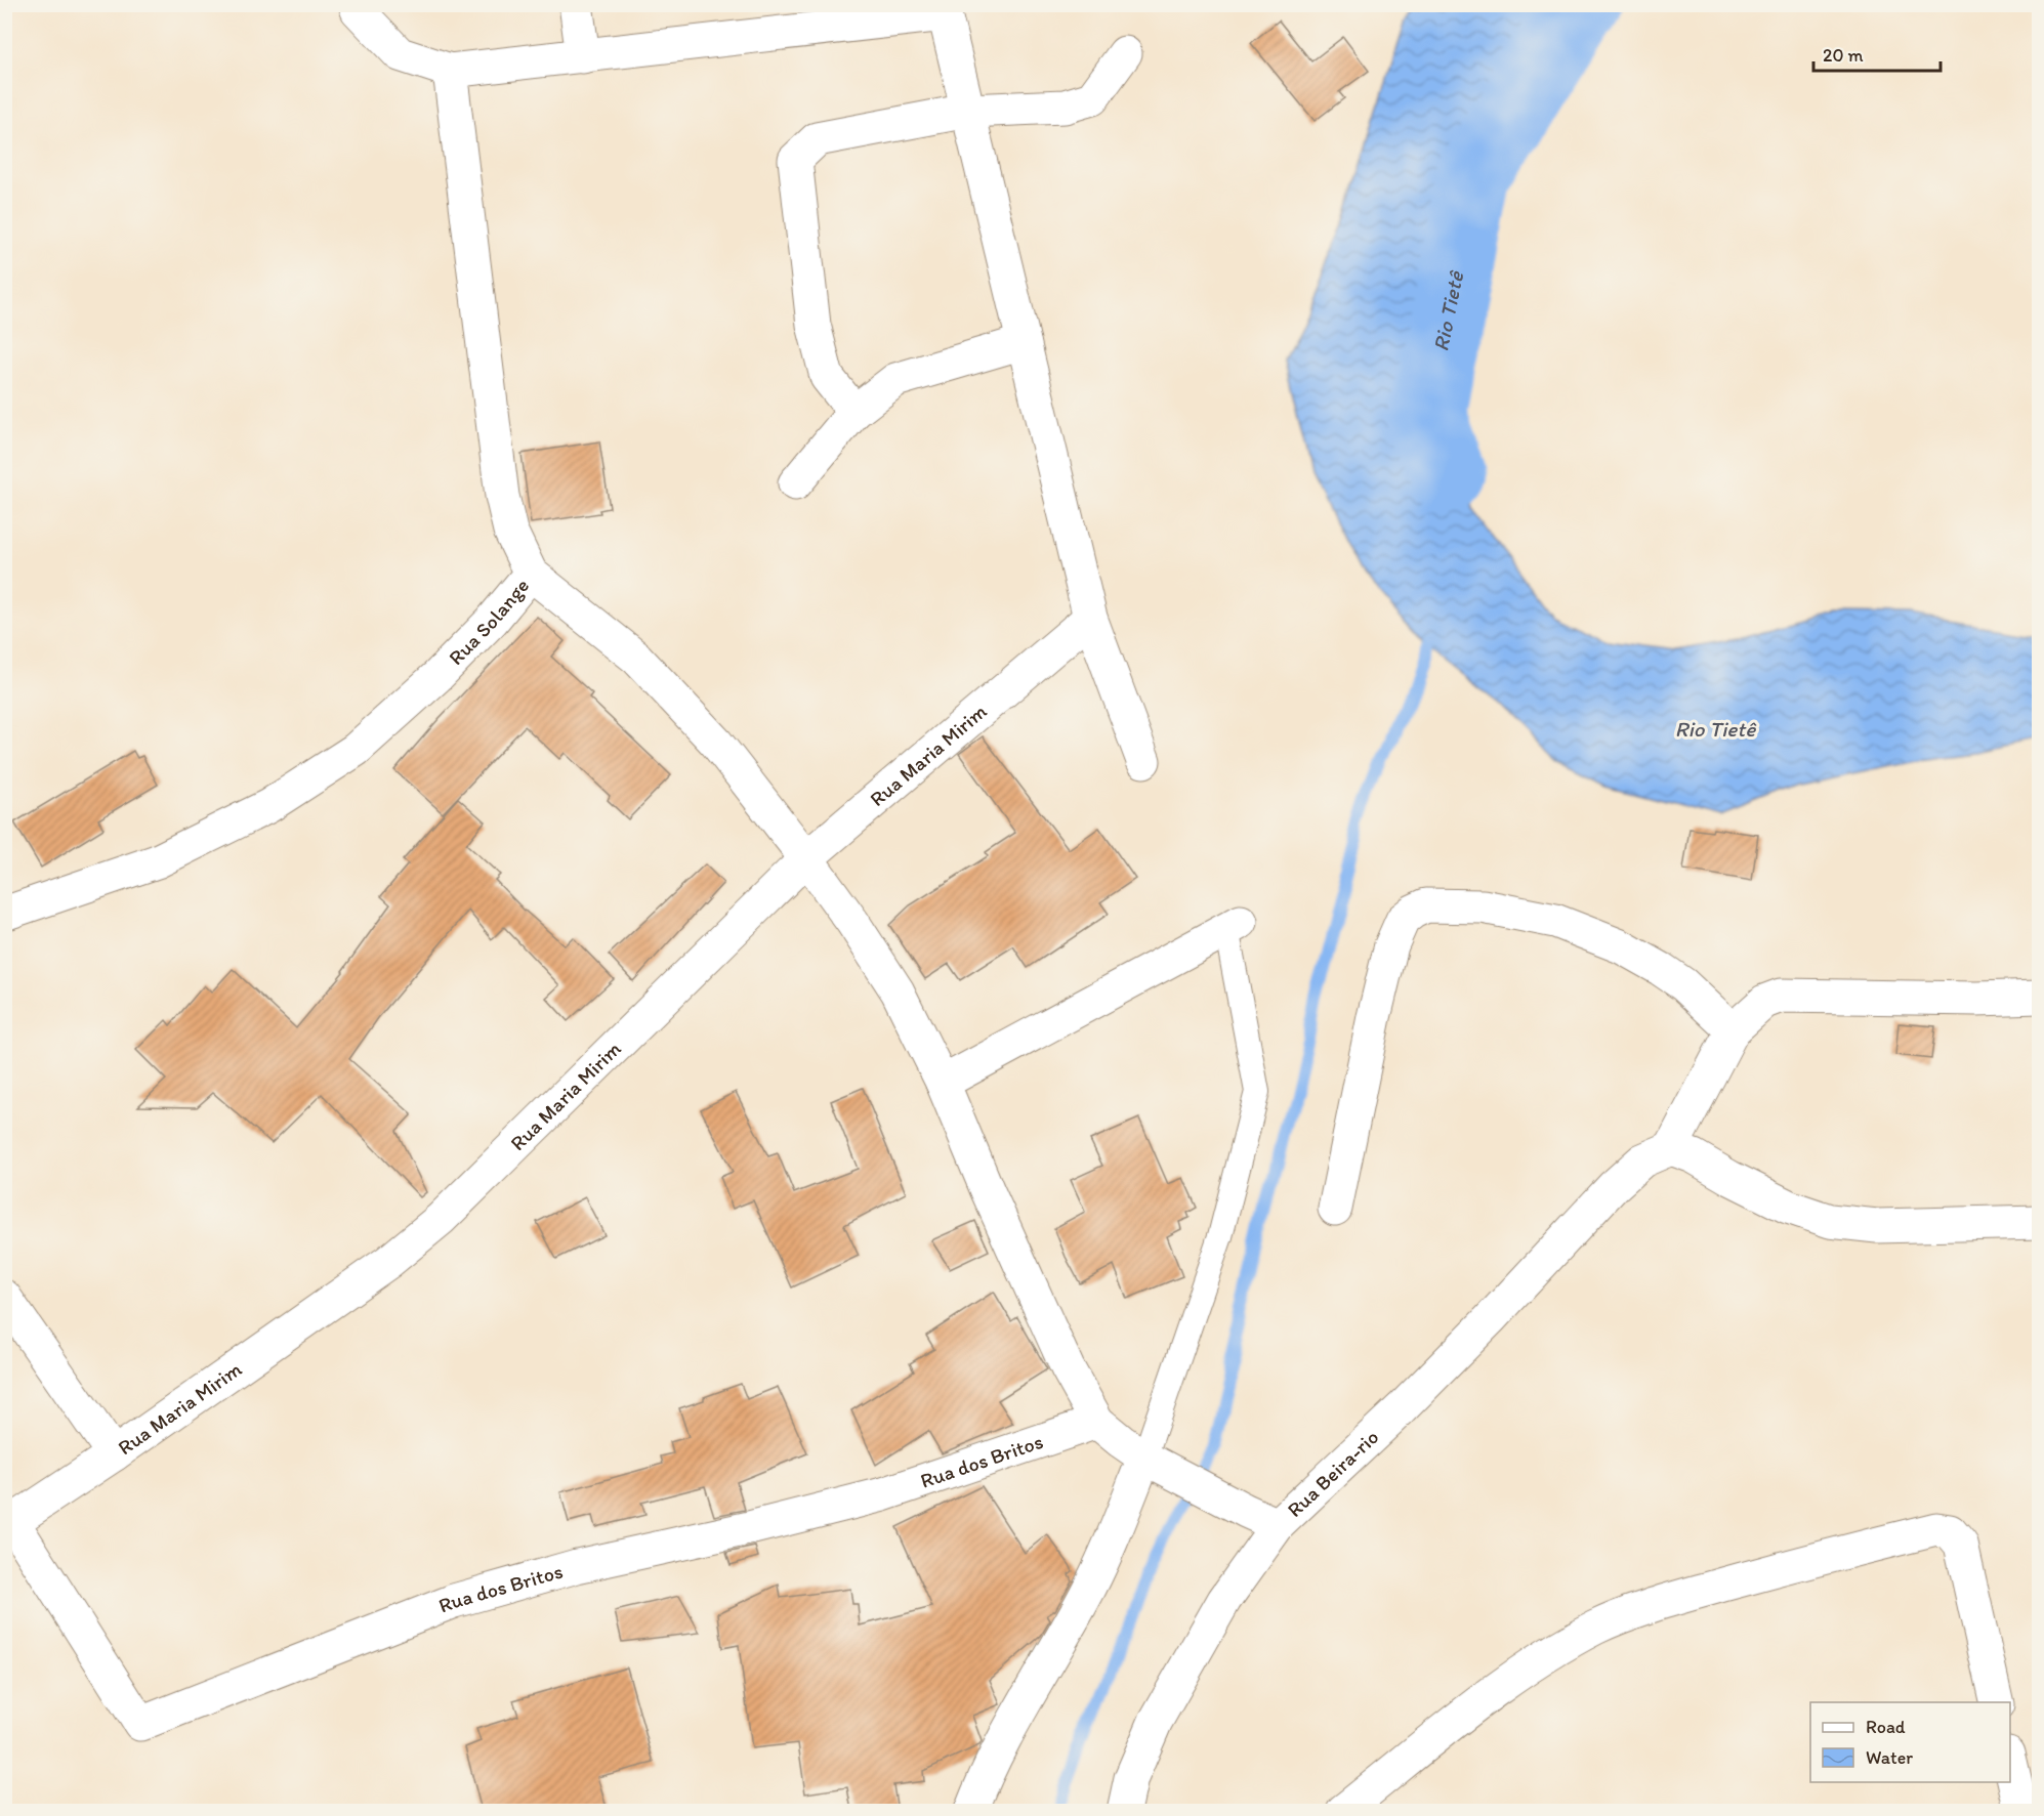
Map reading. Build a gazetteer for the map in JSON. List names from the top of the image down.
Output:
{
  "streets": {
    "street": [
      "Rua Solange",
      "Rua Maria Mirim",
      "Rua dos Britos",
      "Rua Beira-rio"
    ]
  },
  "crossings": [
    ["Rua Maria Mirim", "Rua dos Britos"]
  ],
  "water": ["Rio Tietê"],
  "legend": ["Road", "Water"],
  "scale_bar": "20 m"
}
